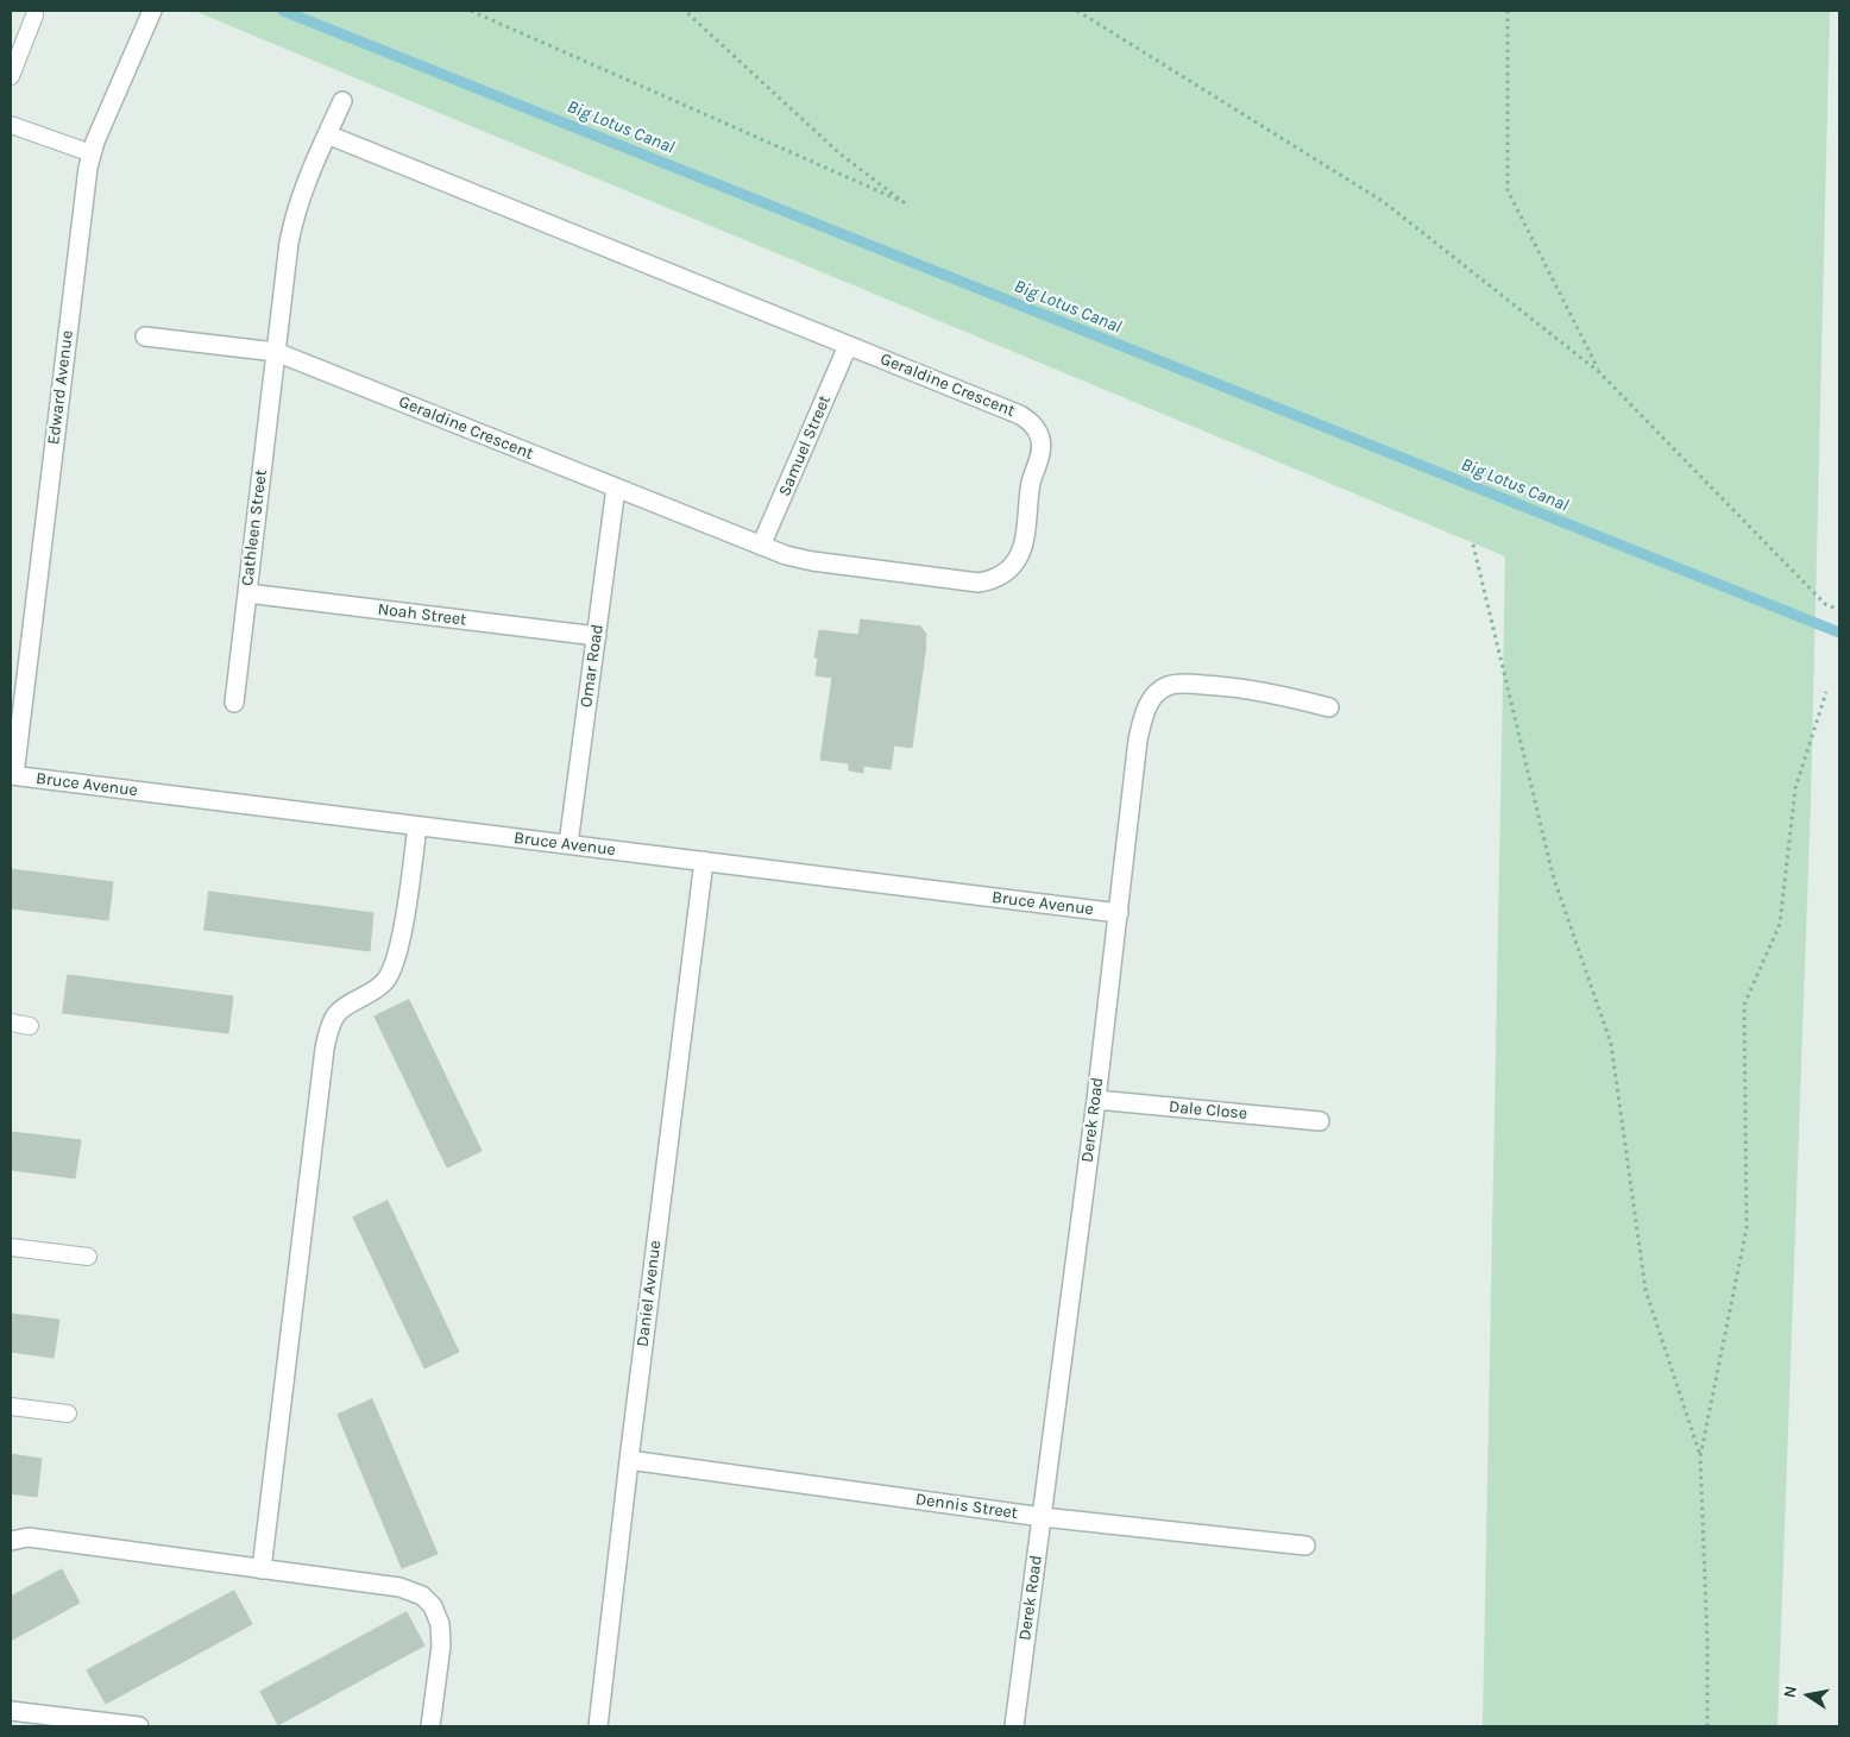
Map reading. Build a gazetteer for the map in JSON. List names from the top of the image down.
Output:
{
  "streets": {
    "street": [
      "Geraldine Crescent",
      "Edward Avenue",
      "Samuel Street",
      "Cathleen Street",
      "Noah Street",
      "Omar Road",
      "Bruce Avenue",
      "Dale Close",
      "Derek Road",
      "Daniel Avenue",
      "Dennis Street"
    ]
  },
  "crossings": [
    ["Geraldine Crescent", "Samuel Street"],
    ["Geraldine Crescent", "Cathleen Street"],
    ["Geraldine Crescent", "Omar Road"],
    ["Edward Avenue", "Bruce Avenue"],
    ["Cathleen Street", "Noah Street"],
    ["Noah Street", "Omar Road"],
    ["Omar Road", "Bruce Avenue"],
    ["Bruce Avenue", "Derek Road"],
    ["Bruce Avenue", "Daniel Avenue"],
    ["Dale Close", "Derek Road"],
    ["Derek Road", "Dennis Street"],
    ["Daniel Avenue", "Dennis Street"]
  ],
  "water": ["Big Lotus Canal"],
  "north": "left"
}
